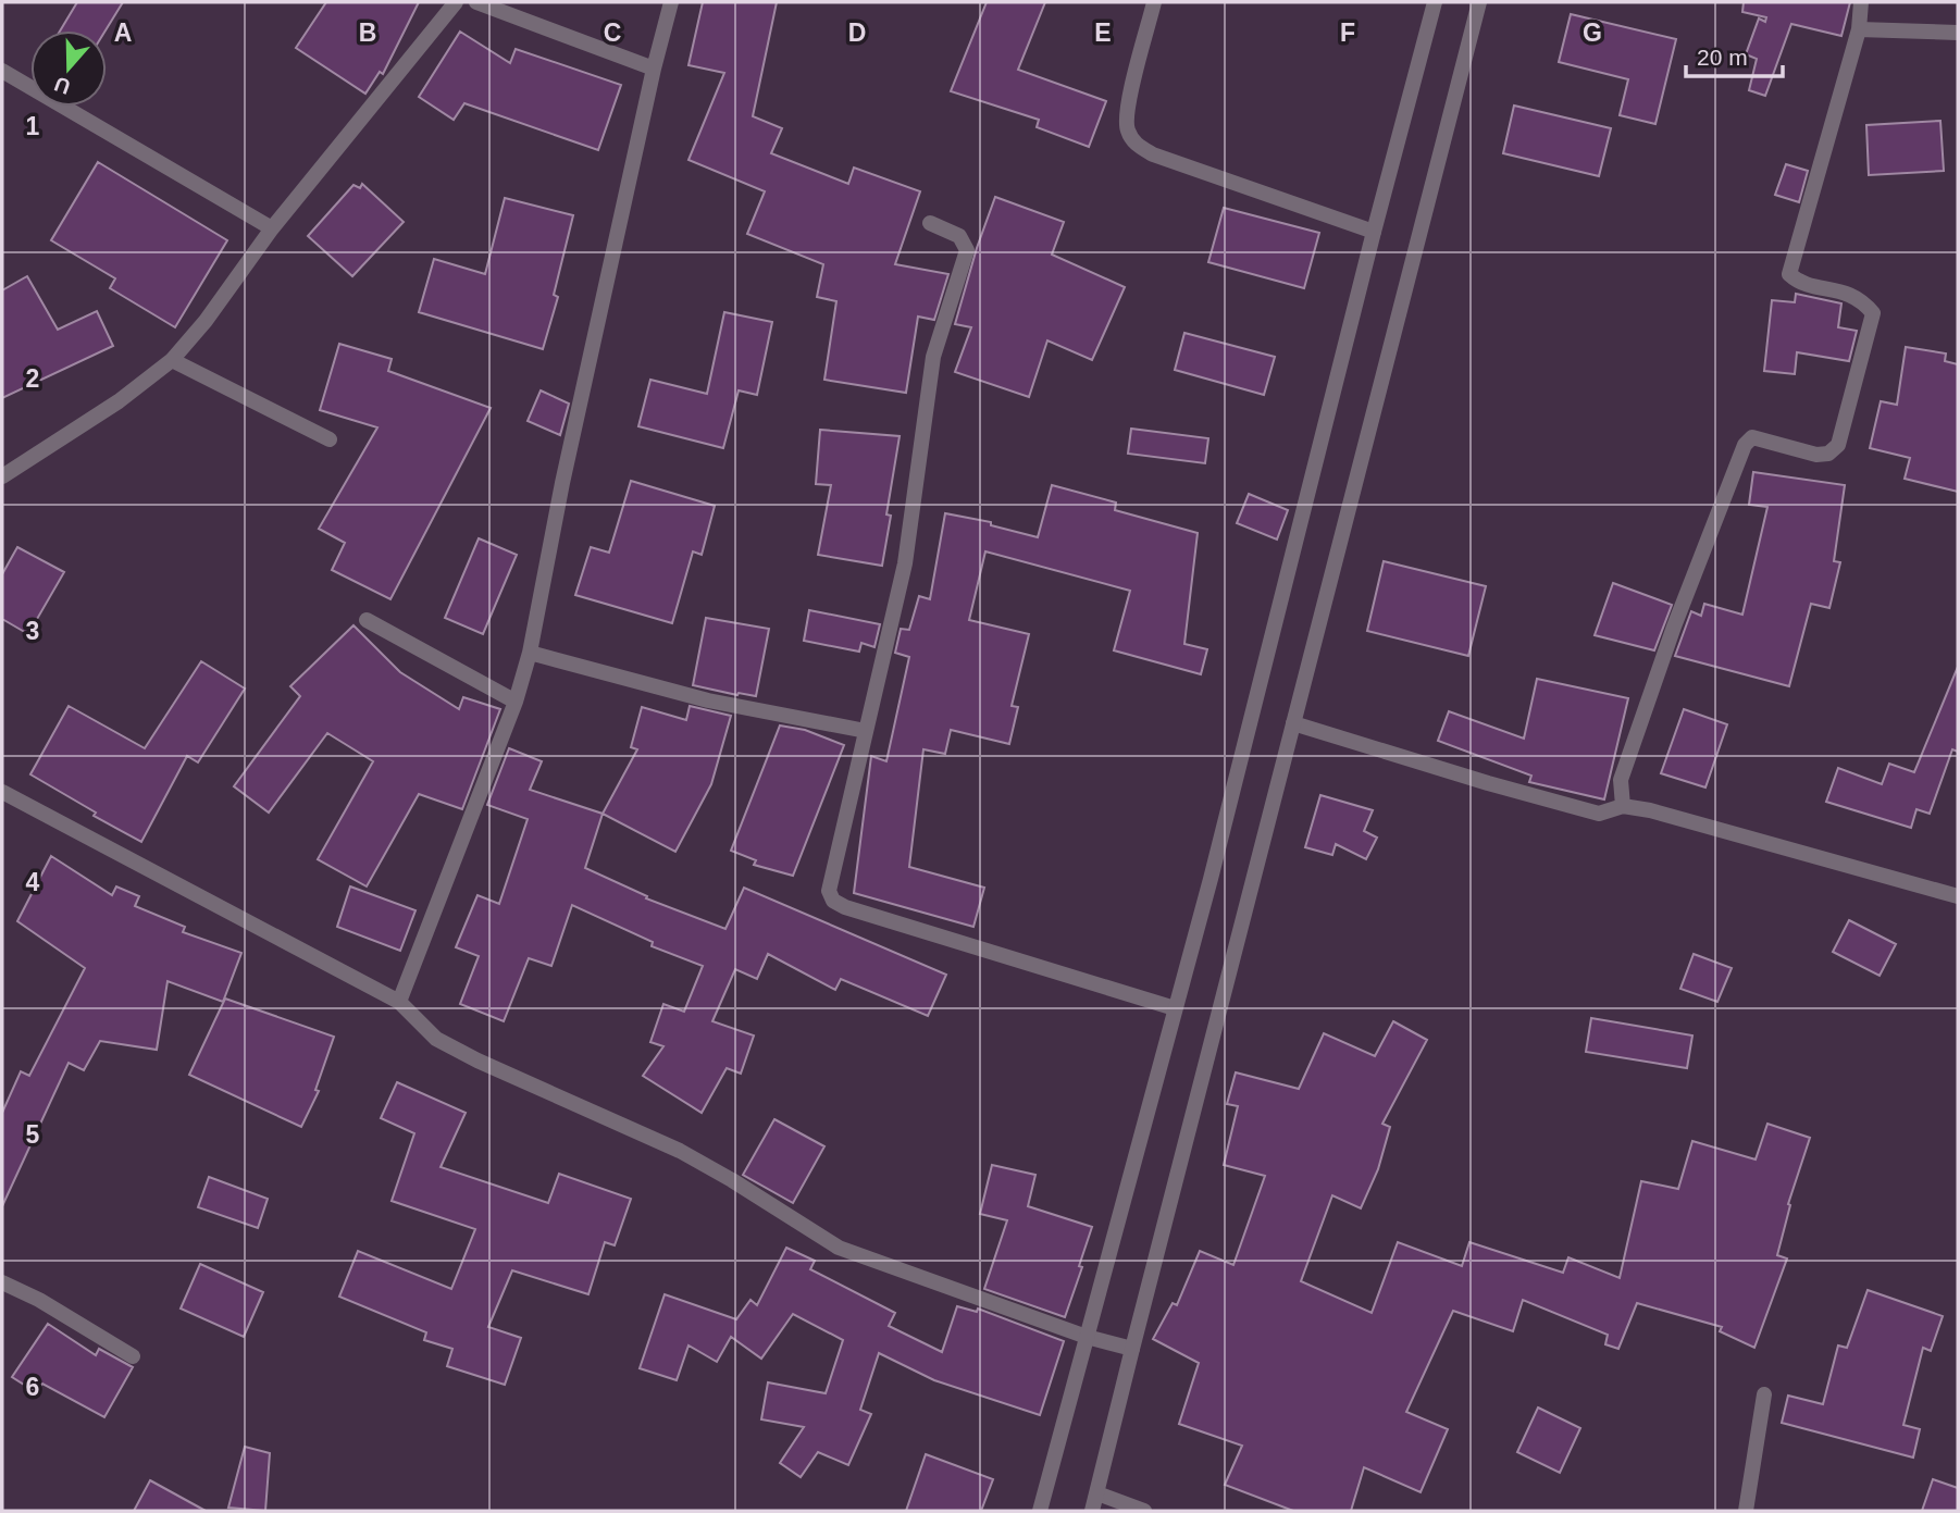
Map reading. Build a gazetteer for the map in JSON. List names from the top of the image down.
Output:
{
  "scale_bar": "20 m",
  "north": "bottom",
  "grid": {
    "columns": [
      "A",
      "B",
      "C",
      "D",
      "E",
      "F",
      "G"
    ],
    "rows": [
      "1",
      "2",
      "3",
      "4",
      "5",
      "6"
    ]
  }
}
